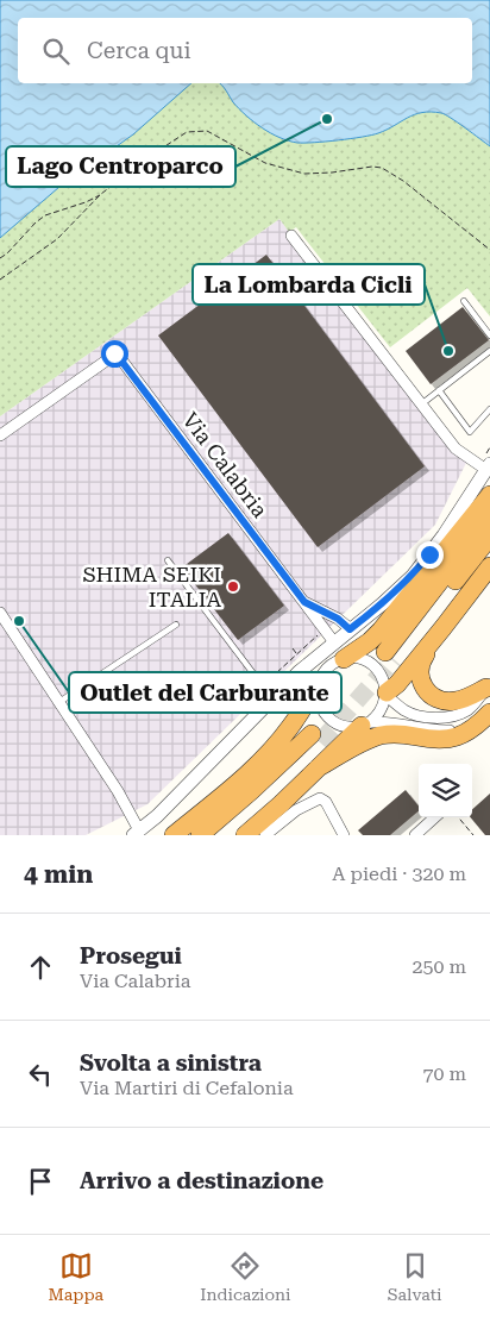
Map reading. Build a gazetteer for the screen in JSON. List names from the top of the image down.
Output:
{
  "streets": {
    "street": ["Via Calabria"]
  },
  "places": [
    "Lago Centroparco",
    "La Lombarda Cicli",
    "SHIMA SEIKI ITALIA",
    "Outlet del Carburante"
  ],
  "page": {
    "search": "Cerca qui",
    "heading": ["4 min", "A piedi · 320 m"],
    "list": [
      ["Prosegui", "Via Calabria", "250 m"],
      ["Svolta a sinistra", "Via Martiri di Cefalonia", "70 m"],
      "Arrivo a destinazione"
    ],
    "nav": ["Mappa", "Indicazioni", "Salvati"]
  }
}
